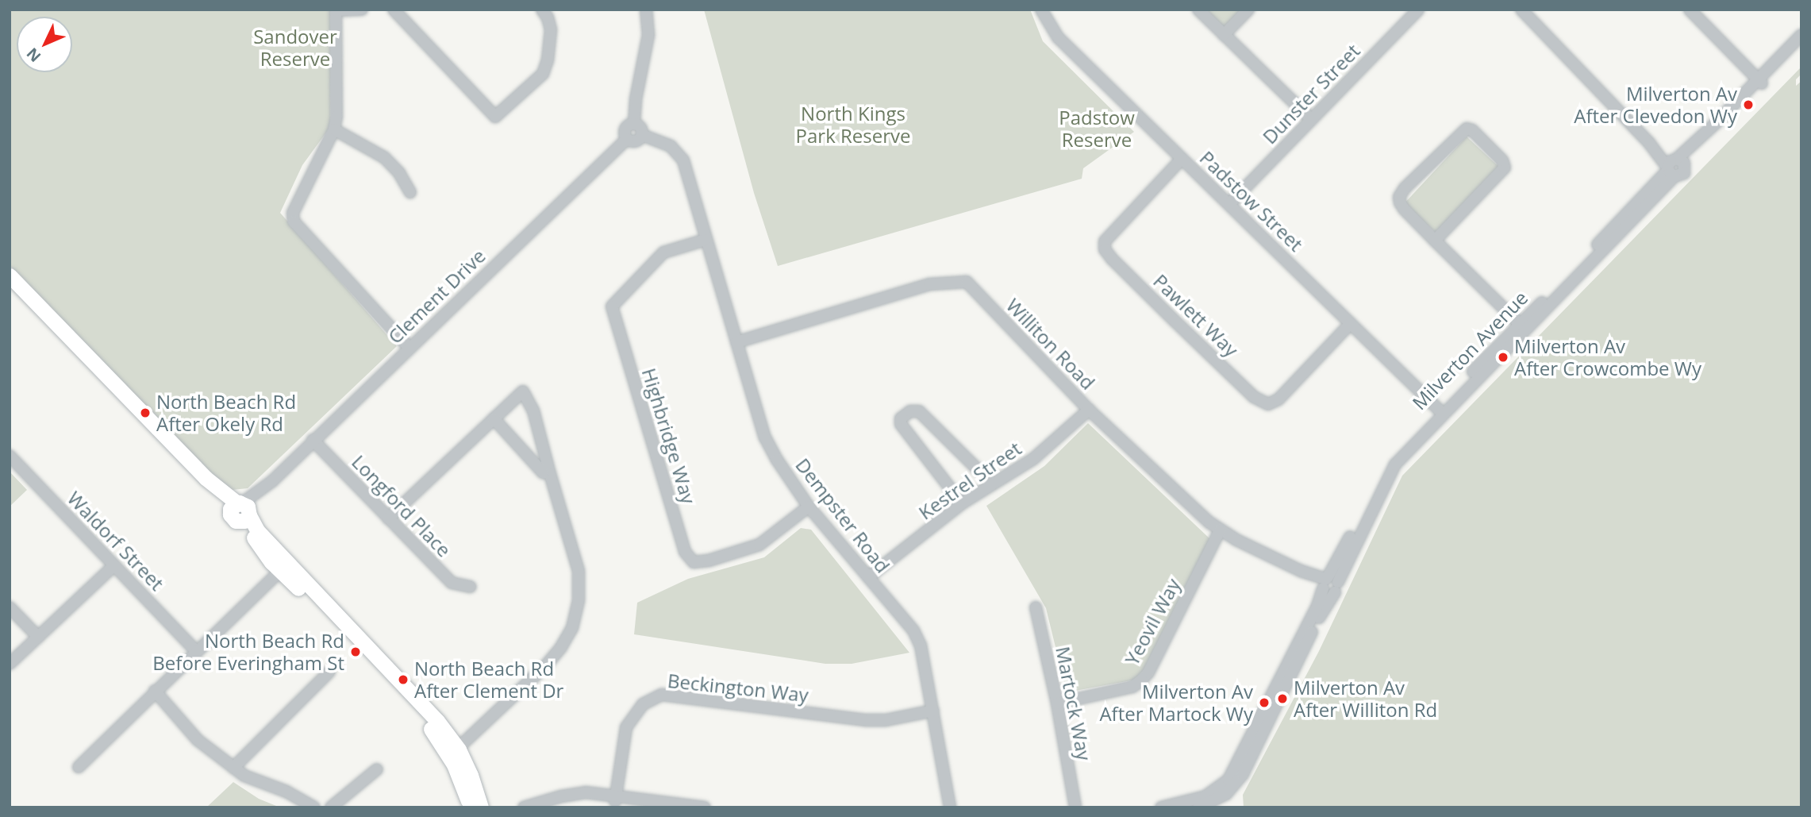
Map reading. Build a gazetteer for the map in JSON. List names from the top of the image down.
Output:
{
  "streets": {
    "street": [
      "Dunster Street",
      "Padstow Street",
      "Clement Drive",
      "Pawlett Way",
      "Williton Road",
      "Milverton Avenue",
      "Highbridge Way",
      "Kestrel Street",
      "Longford Place",
      "Dempster Road",
      "Waldorf Street",
      "Yeovil Way",
      "Beckington Way",
      "Martock Way"
    ]
  },
  "crossings": [
    ["Dunster Street", "Padstow Street"],
    ["Padstow Street", "Pawlett Way"],
    ["Padstow Street", "Milverton Avenue"],
    ["Clement Drive", "Longford Place"],
    ["Clement Drive", "Dempster Road"],
    ["Williton Road", "Milverton Avenue"],
    ["Williton Road", "Kestrel Street"],
    ["Williton Road", "Dempster Road"],
    ["Williton Road", "Yeovil Way"],
    ["Highbridge Way", "Dempster Road"],
    ["Kestrel Street", "Dempster Road"],
    ["Dempster Road", "Beckington Way"],
    ["Yeovil Way", "Martock Way"]
  ],
  "parks": ["Sandover Reserve", "North Kings Park Reserve", "Padstow Reserve"],
  "places": [
    "Milverton Av After Clevedon Wy",
    "Milverton Av After Crowcombe Wy",
    "North Beach Rd After Okely Rd",
    "North Beach Rd Before Everingham St",
    "North Beach Rd After Clement Dr",
    "Milverton Av After Williton Rd",
    "Milverton Av After Martock Wy"
  ],
  "north": "bottom left"
}
